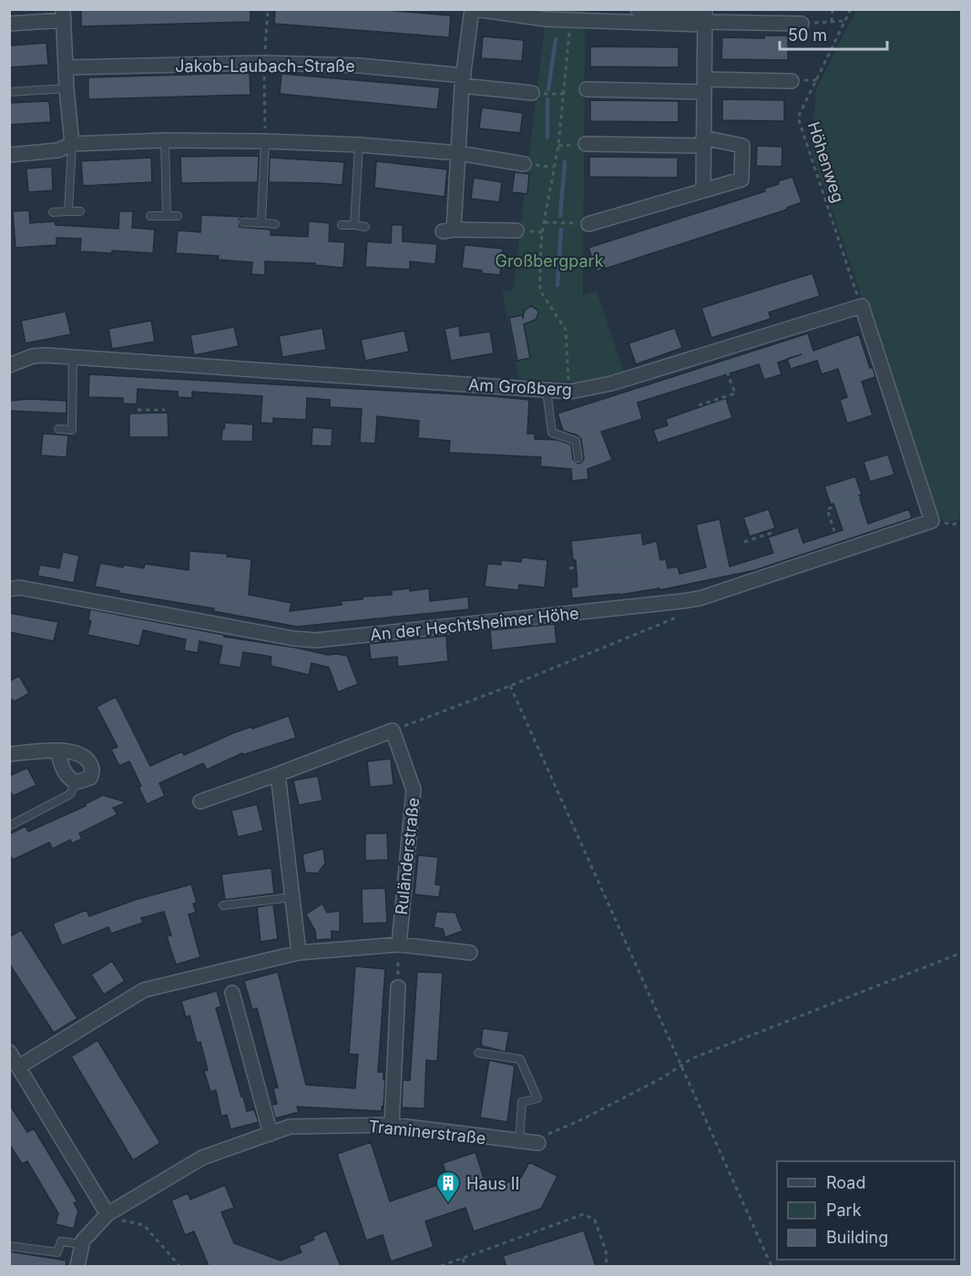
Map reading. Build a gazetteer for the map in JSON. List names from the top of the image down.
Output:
{
  "streets": {
    "street": [
      "Jakob-Laubach-Straße",
      "Am Großberg",
      "An der Hechtsheimer Höhe",
      "Ruländerstraße",
      "Traminerstraße"
    ],
    "path": ["Höhenweg"]
  },
  "crossings": [
    ["Am Großberg", "An der Hechtsheimer Höhe"]
  ],
  "parks": ["Großbergpark"],
  "places": {
    "building": ["Haus II"]
  },
  "legend": ["Road", "Park", "Building"],
  "scale_bar": "50 m"
}
